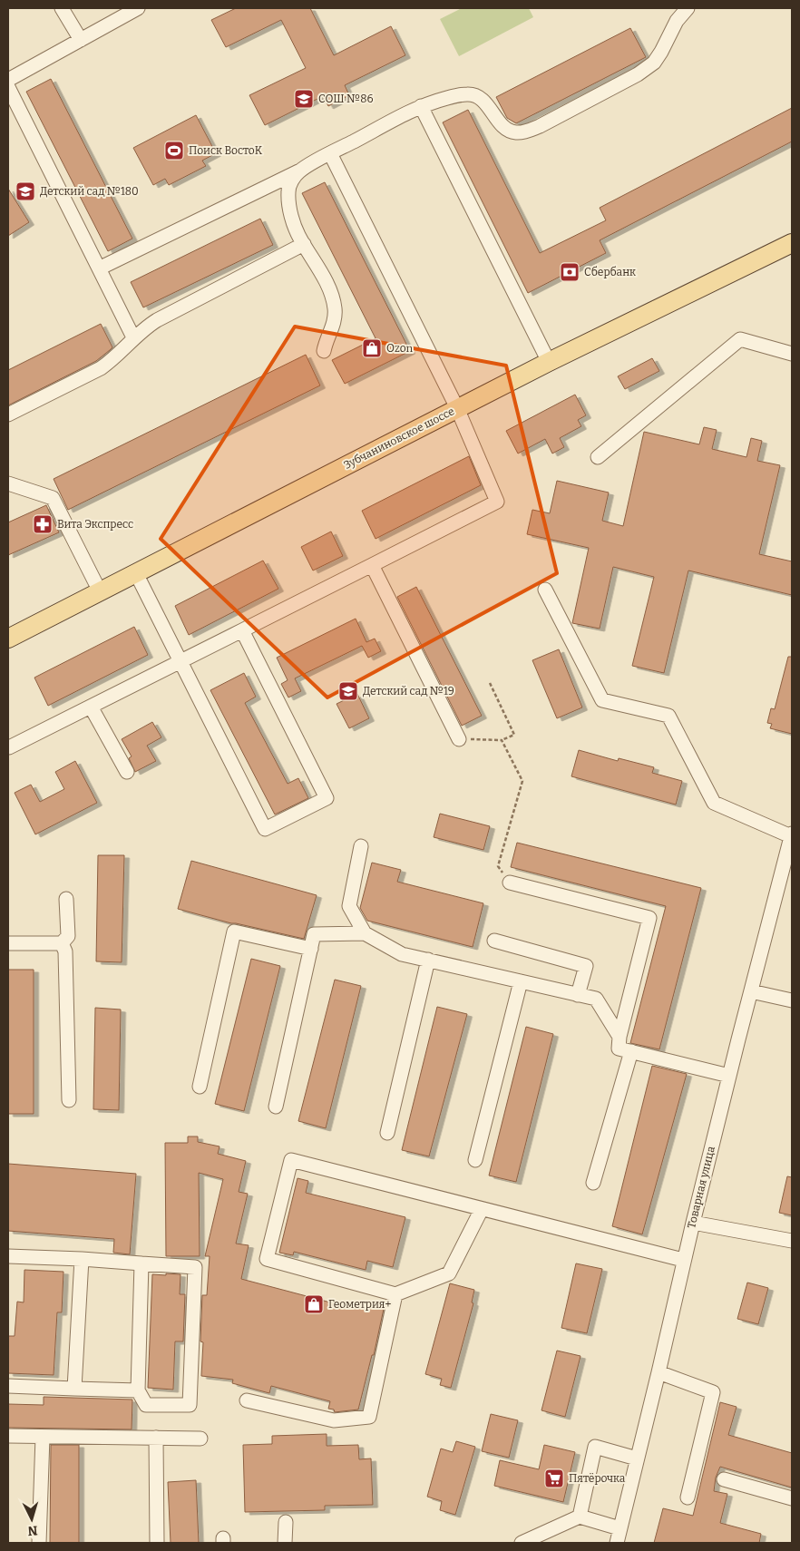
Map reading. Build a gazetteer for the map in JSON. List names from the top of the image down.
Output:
{
  "streets": {
    "main road": ["Зубчаниновское шоссе"],
    "street": ["Товарная улица"]
  },
  "places": {
    "school or university": ["СОШ №86", "Детский сад №180", "Детский сад №19"],
    "sports": ["Поиск ВостоК"],
    "bank": ["Сбербанк"],
    "shop": ["Ozon", "Геометрия+"],
    "pharmacy": ["Вита Экспресс"],
    "supermarket": ["Пятёрочка"]
  },
  "north": "bottom"
}
